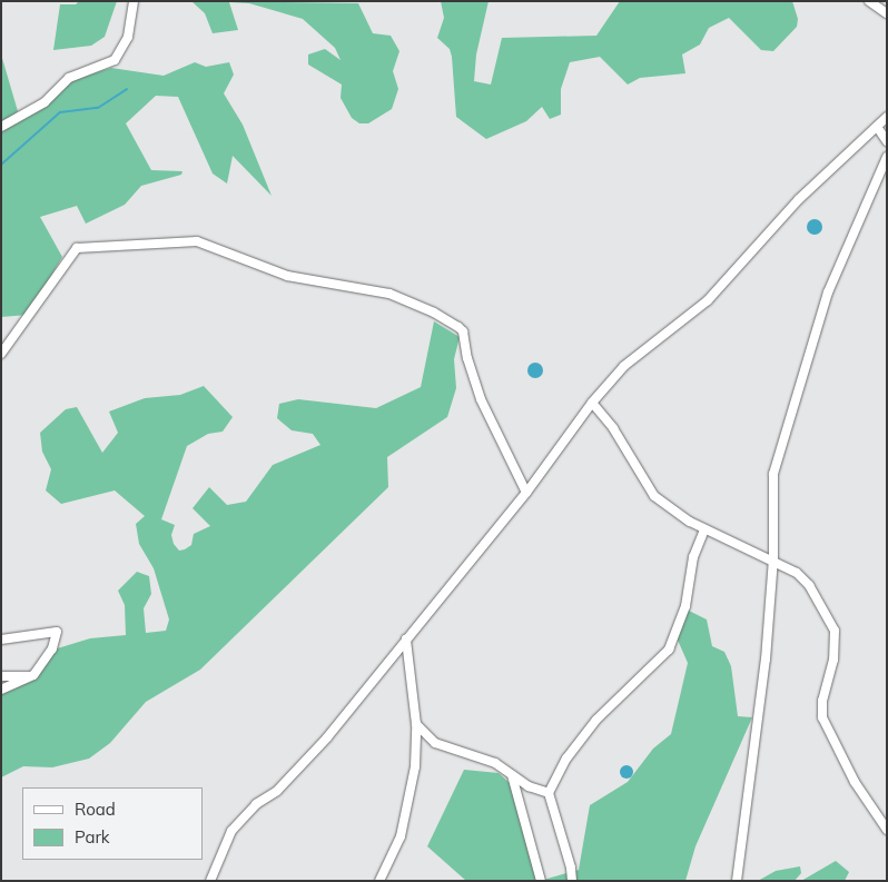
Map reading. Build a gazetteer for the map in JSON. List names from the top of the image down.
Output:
{
  "legend": ["Road", "Park"]
}
